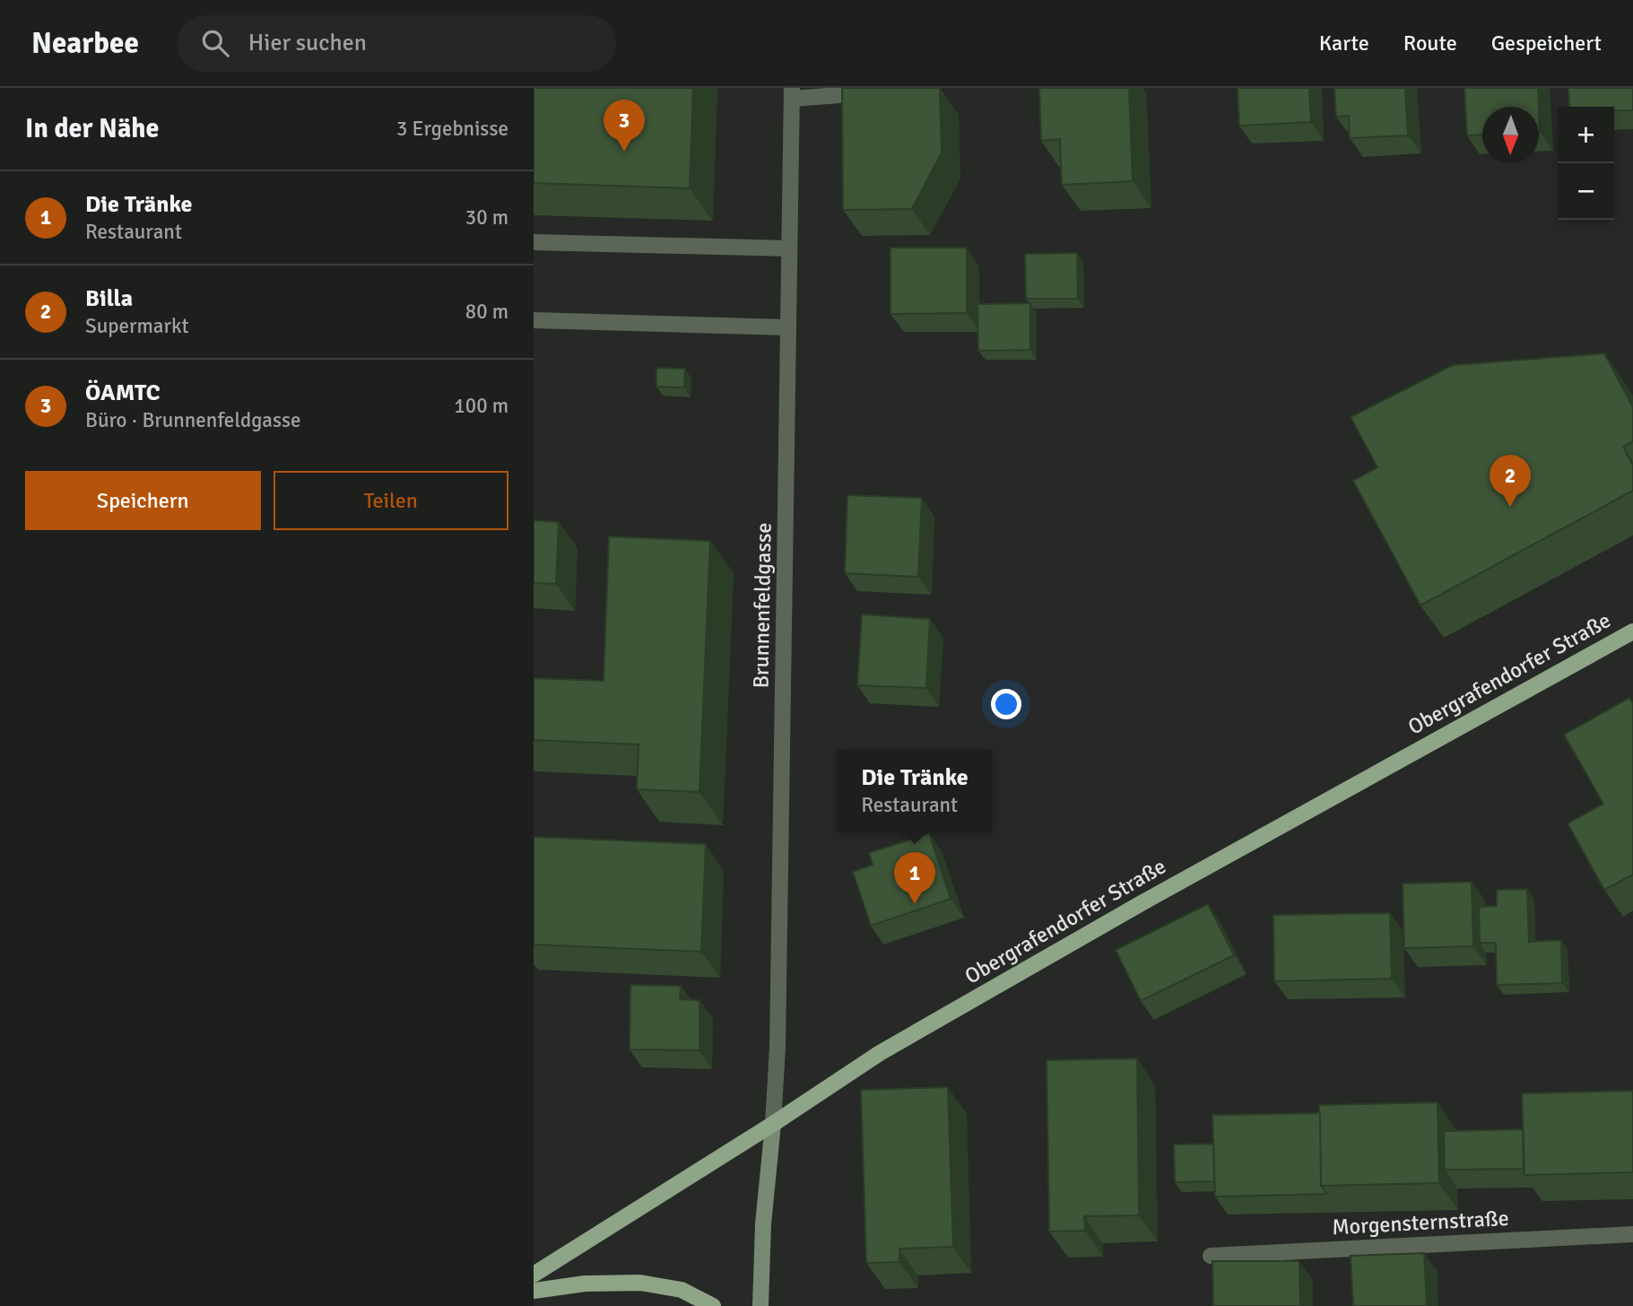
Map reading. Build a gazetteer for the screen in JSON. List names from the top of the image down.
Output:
{
  "streets": {
    "main road": ["Obergrafendorfer Straße"],
    "street": ["Brunnenfeldgasse", "Morgensternstraße"]
  },
  "crossings": [
    ["Brunnenfeldgasse", "Obergrafendorfer Straße"]
  ],
  "north": "bottom",
  "page": {
    "header": "Nearbee",
    "search": "Hier suchen",
    "nav": ["Karte", "Route", "Gespeichert"],
    "heading": ["In der Nähe", "3 Ergebnisse"],
    "pins": ["3", "2", "1"],
    "map_buttons": ["+", "−"],
    "list": [
      {
        "mark": "1",
        "name": "Die Tränke",
        "note": "Restaurant",
        "value": "30 m"
      },
      {
        "mark": "2",
        "name": "Billa",
        "note": "Supermarkt",
        "value": "80 m"
      },
      {
        "mark": "3",
        "name": "ÖAMTC",
        "note": "Büro · Brunnenfeldgasse",
        "value": "100 m"
      }
    ],
    "buttons": ["Speichern", "Teilen"],
    "popup": ["Die Tränke", "Restaurant"]
  }
}
